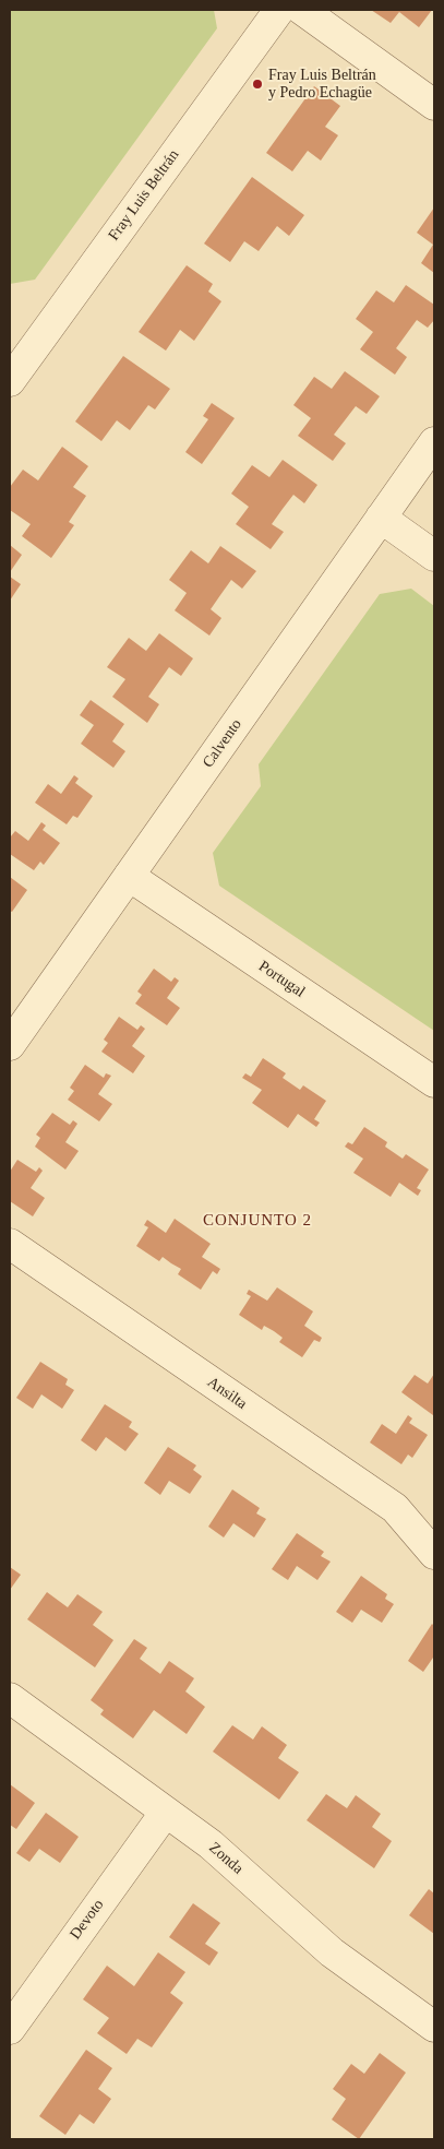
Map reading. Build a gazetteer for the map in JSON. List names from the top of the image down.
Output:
{
  "streets": {
    "street": [
      "Fray Luis Beltrán",
      "Calvento",
      "Portugal",
      "Ansilta",
      "Zonda",
      "Devoto"
    ]
  },
  "crossings": [
    ["Calvento", "Portugal"],
    ["Zonda", "Devoto"]
  ],
  "districts": ["CONJUNTO 2"],
  "places": ["Fray Luis Beltrán y Pedro Echagüe"]
}
